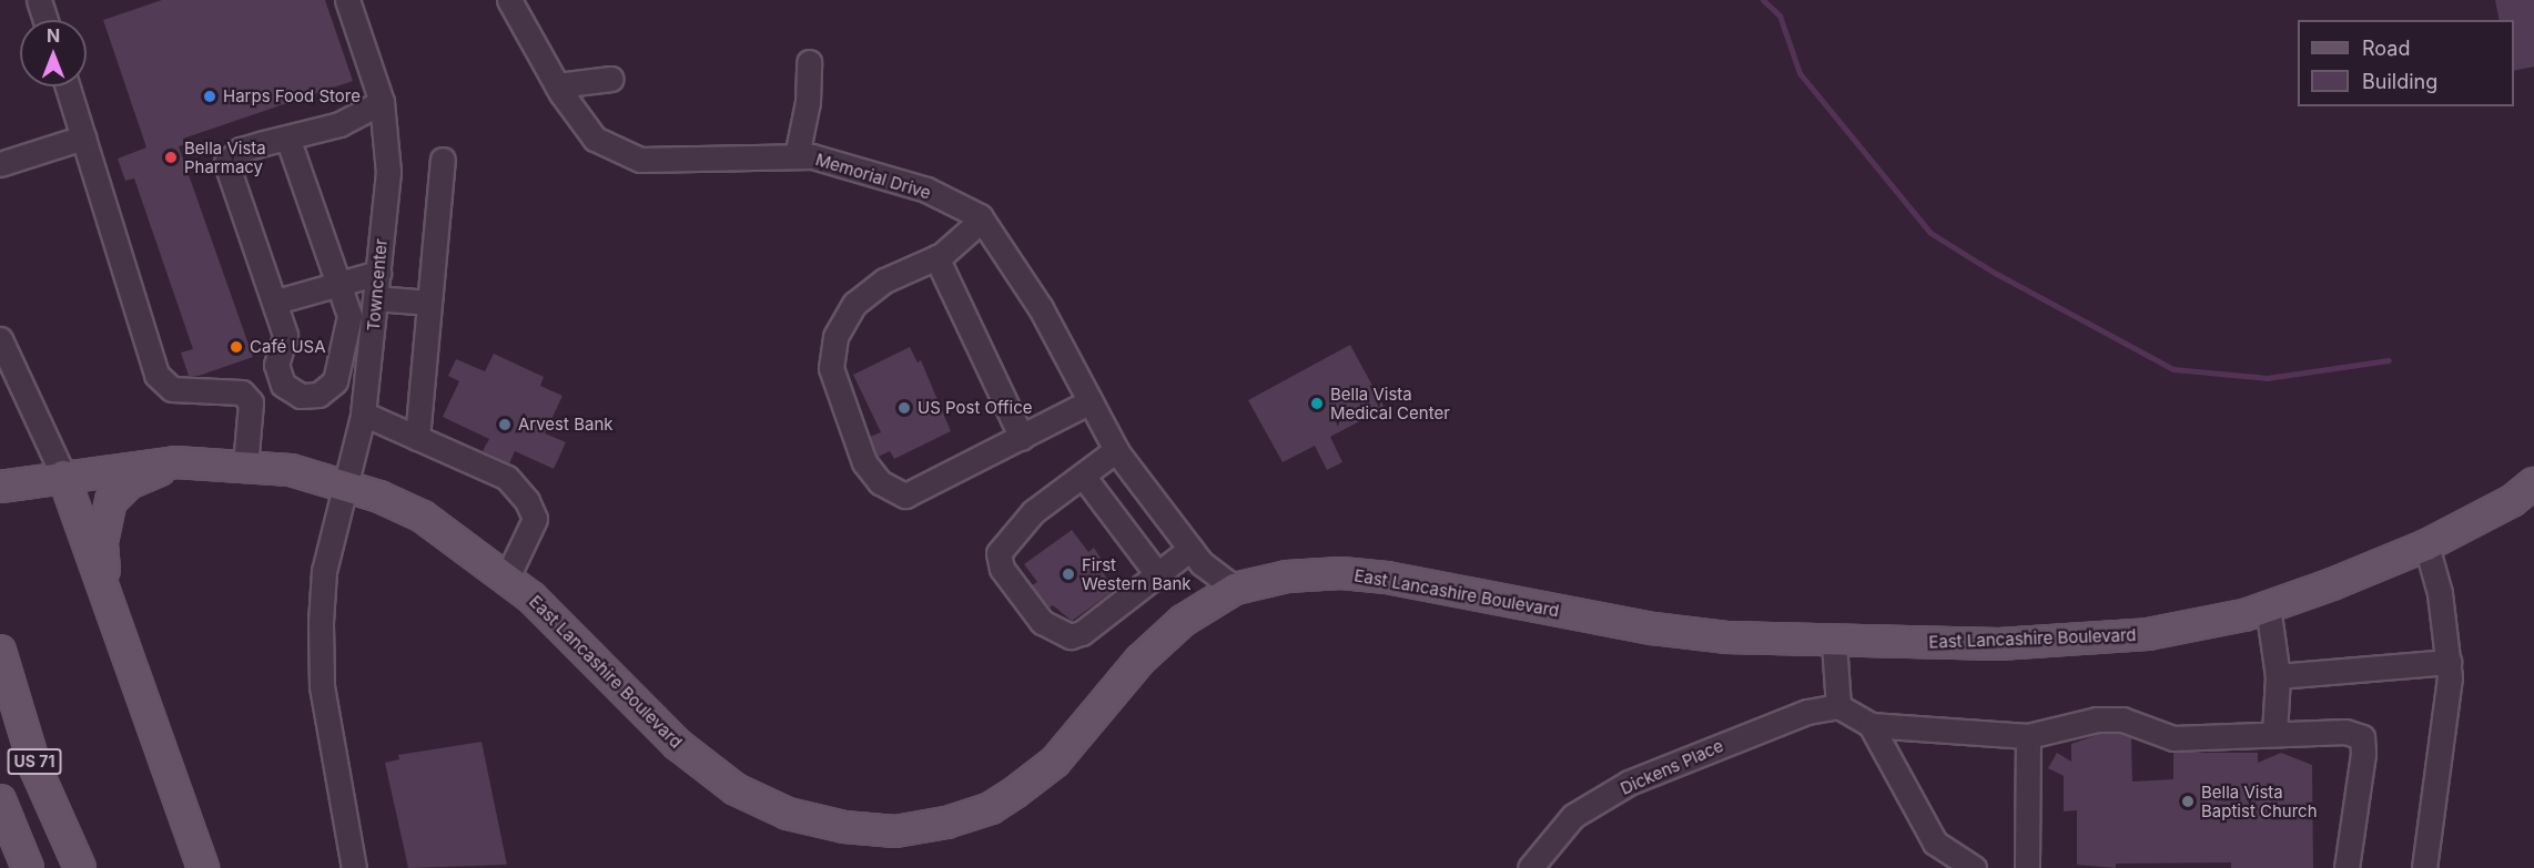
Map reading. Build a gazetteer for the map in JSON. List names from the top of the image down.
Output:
{
  "streets": {
    "main road": ["East Lancashire Boulevard", "US 71"],
    "street": ["Memorial Drive", "Towncenter", "Dickens Place"]
  },
  "crossings": [
    ["Memorial Drive", "East Lancashire Boulevard"],
    ["Towncenter", "East Lancashire Boulevard"]
  ],
  "places": [
    "Harps Food Store",
    "Bella Vista Pharmacy",
    "Café USA",
    "Bella Vista Medical Center",
    "US Post Office",
    "Arvest Bank",
    "First Western Bank",
    "Bella Vista Baptist Church"
  ],
  "legend": ["Road", "Building"],
  "north": "top"
}
